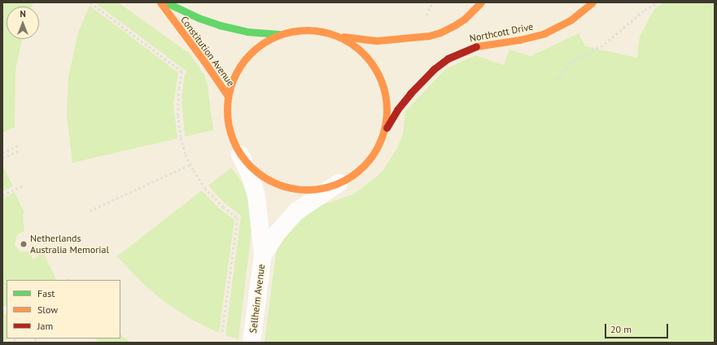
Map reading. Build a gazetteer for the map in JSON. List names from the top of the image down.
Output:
{
  "streets": {
    "street": ["Northcott Drive", "Constitution Avenue", "Sellheim Avenue"]
  },
  "places": ["Netherlands Australia Memorial"],
  "legend": ["Fast", "Slow", "Jam"],
  "scale_bar": "20 m",
  "north": "top"
}
